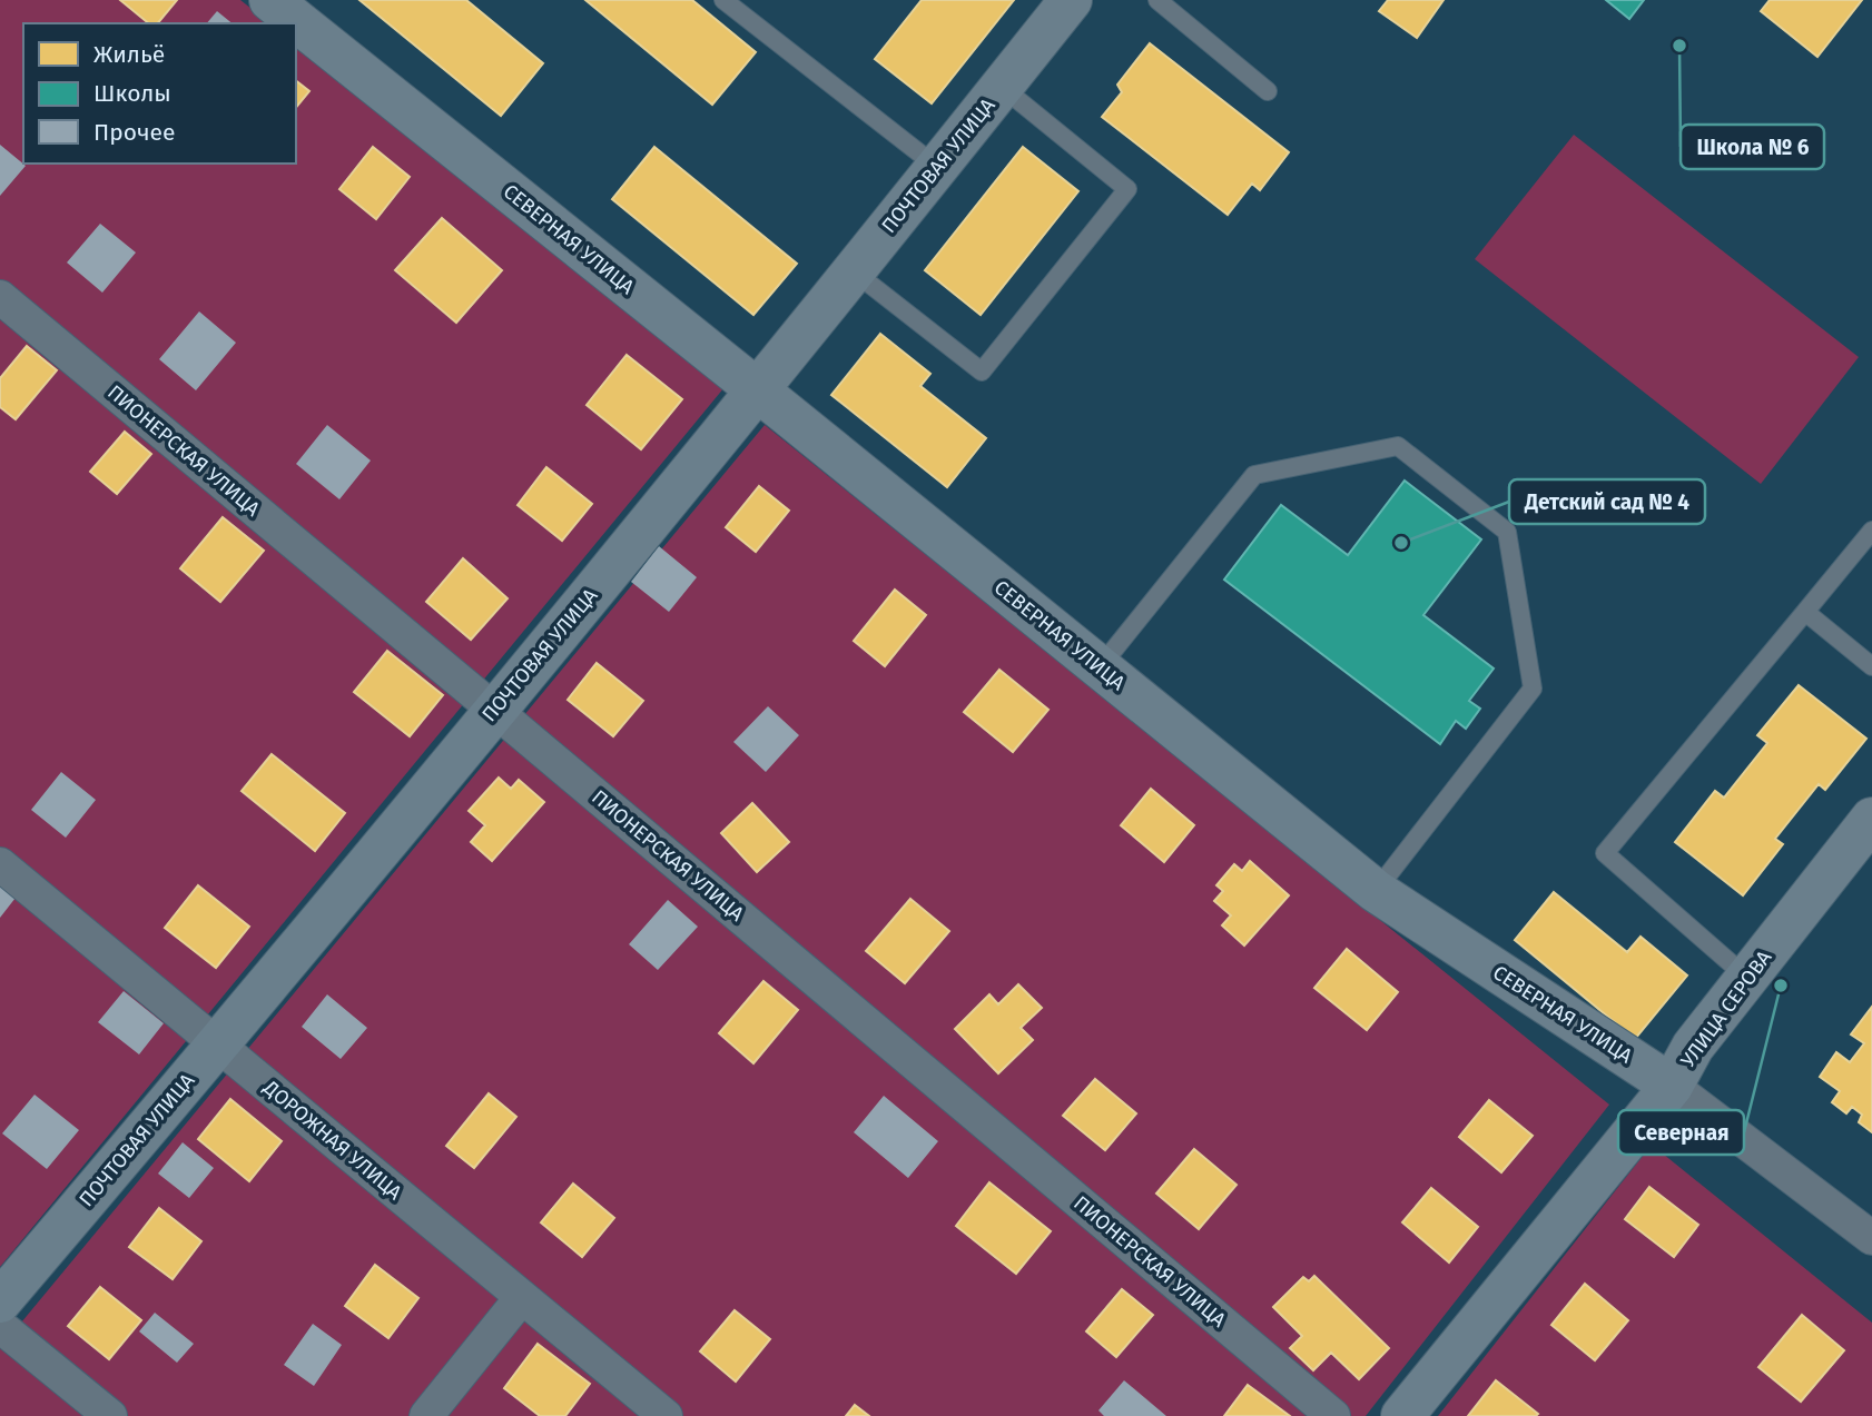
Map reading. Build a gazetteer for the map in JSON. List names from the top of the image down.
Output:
{
  "streets": {
    "street": [
      "ПОЧТОВАЯ УЛИЦА",
      "СЕВЕРНАЯ УЛИЦА",
      "ПИОНЕРСКАЯ УЛИЦА",
      "УЛИЦА СЕРОВА",
      "ДОРОЖНАЯ УЛИЦА"
    ]
  },
  "crossings": [
    ["ПОЧТОВАЯ УЛИЦА", "СЕВЕРНАЯ УЛИЦА"],
    ["ПОЧТОВАЯ УЛИЦА", "ПИОНЕРСКАЯ УЛИЦА"],
    ["ПОЧТОВАЯ УЛИЦА", "ДОРОЖНАЯ УЛИЦА"],
    ["СЕВЕРНАЯ УЛИЦА", "УЛИЦА СЕРОВА"]
  ],
  "places": ["Школа № 6", "Детский сад № 4", "Северная"],
  "legend": ["Жильё", "Школы", "Прочее"]
}
